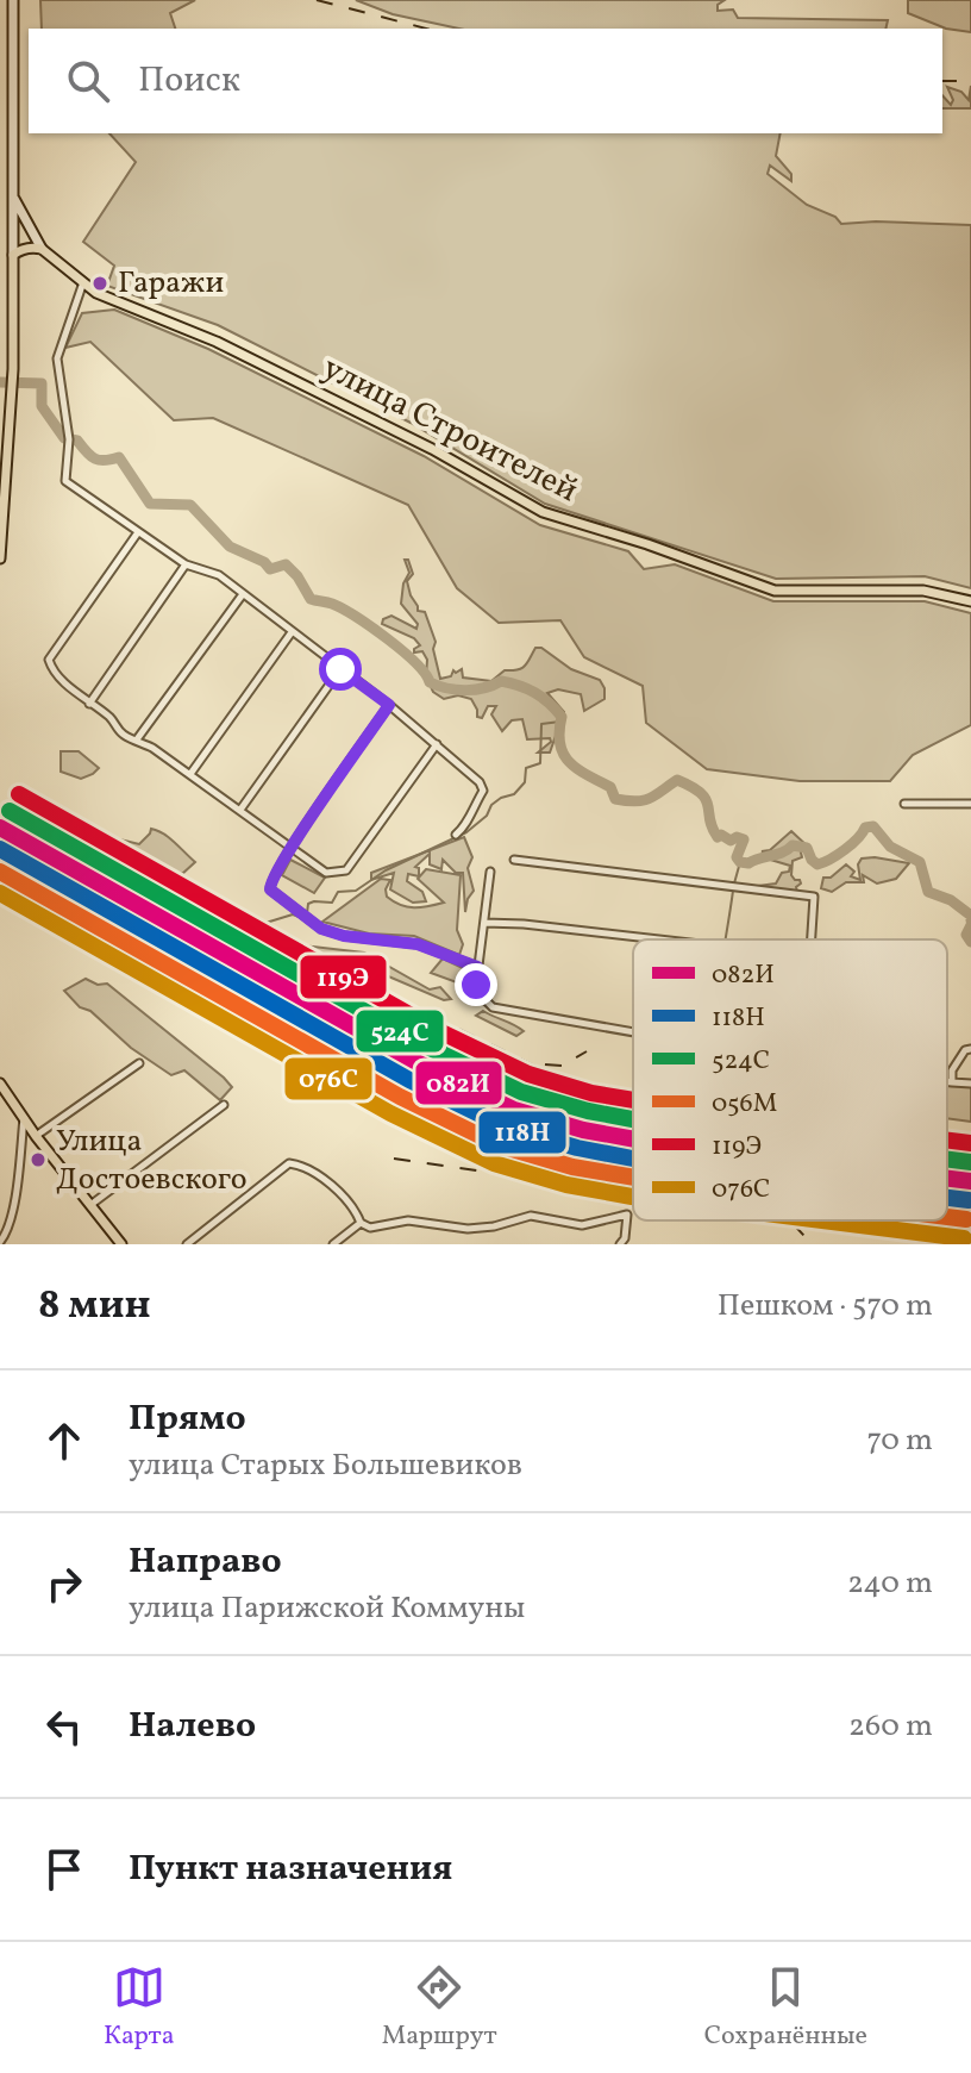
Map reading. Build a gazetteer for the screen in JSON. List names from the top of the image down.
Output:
{
  "streets": {
    "main road": ["улица Строителей"]
  },
  "places": ["Гаражи", "Улица Достоевского"],
  "lines": [
    "transit line 119Э",
    "transit line 524С",
    "transit line 082И",
    "transit line 118Н",
    "transit line 056М",
    "transit line 076С"
  ],
  "legend": [
    "082И",
    "118Н",
    "524С",
    "056М",
    "119Э",
    "076С"
  ],
  "page": {
    "search": "Поиск",
    "heading": ["8 мин", "Пешком · 570 m"],
    "list": [
      ["Прямо", "улица Старых Большевиков", "70 m"],
      ["Направо", "улица Парижской Коммуны", "240 m"],
      ["Налево", "260 m"],
      "Пункт назначения"
    ],
    "nav": ["Карта", "Маршрут", "Сохранённые"]
  }
}
